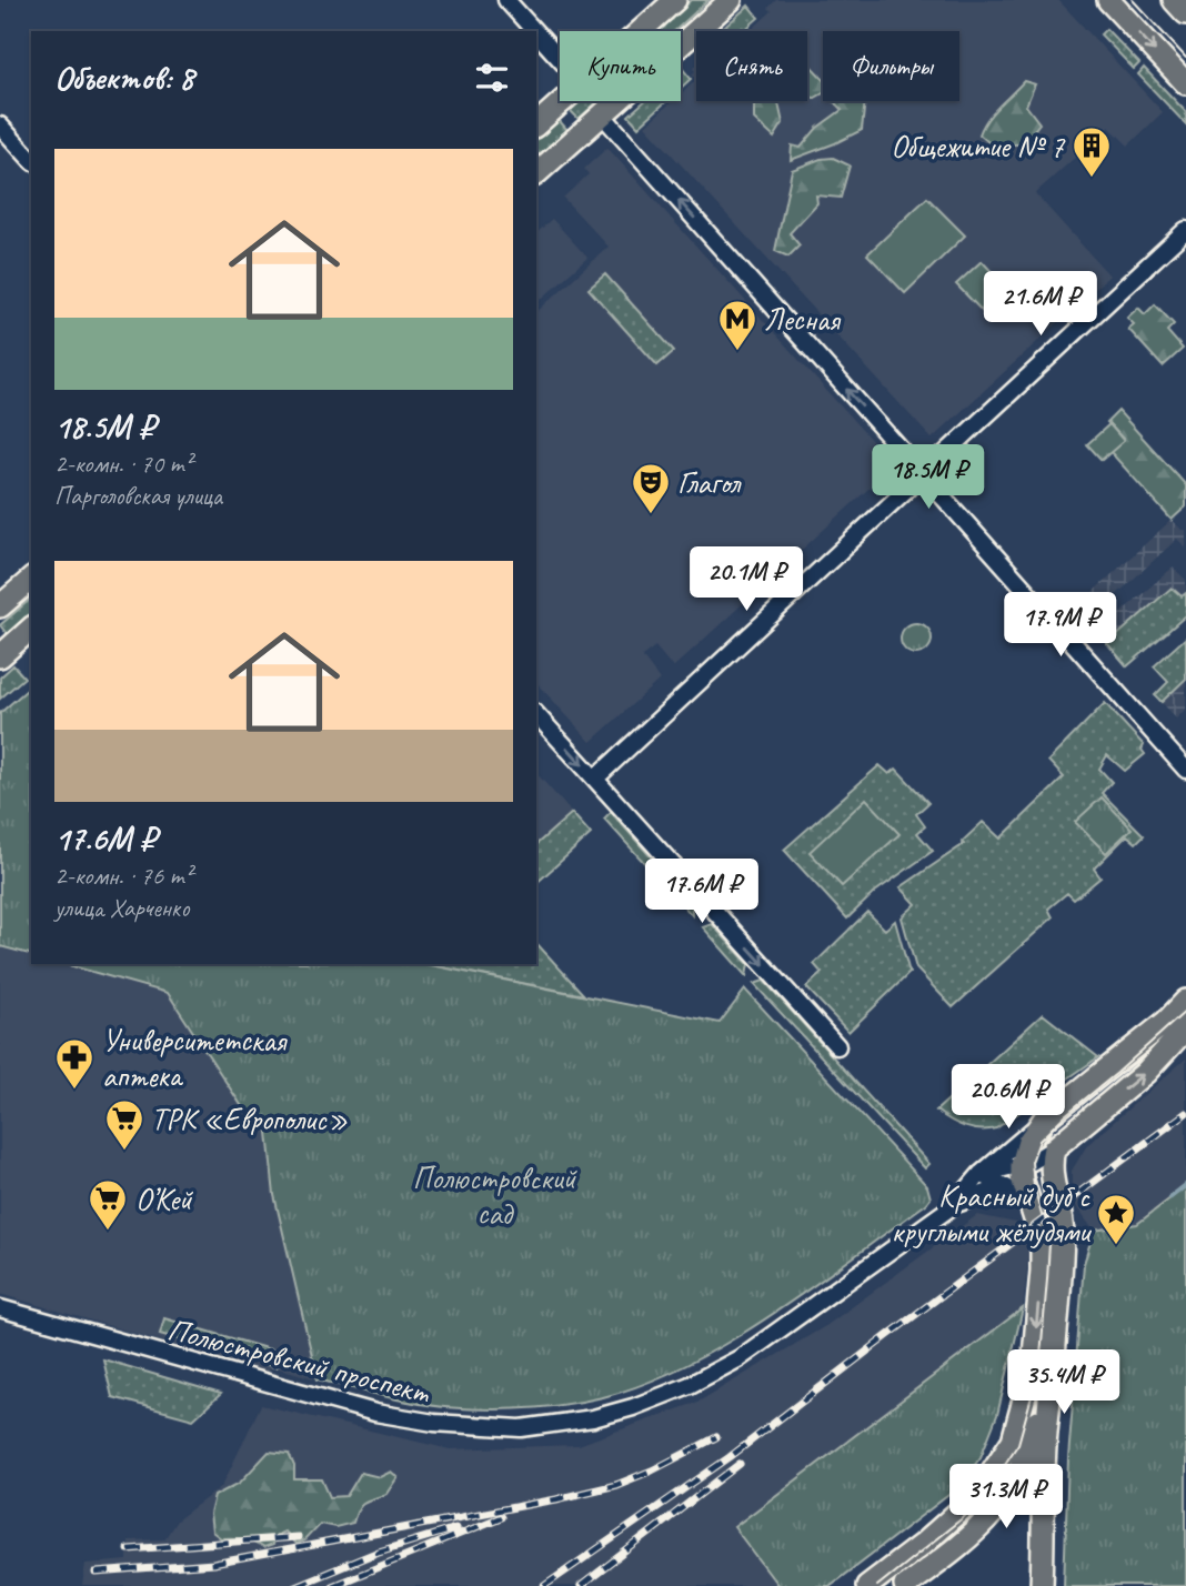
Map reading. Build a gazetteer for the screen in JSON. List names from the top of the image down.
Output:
{
  "streets": {
    "street": ["Полюстровский проспект"]
  },
  "parks": ["Полюстровский сад"],
  "places": {
    "building": ["Общежитие № 7"],
    "metro station": ["Лесная"],
    "theatre": ["Глагол"],
    "pharmacy": ["Университетская аптека"],
    "supermarket": ["ТРК «Европолис»", "О’Кей"],
    "place": ["Красный дуб с круглыми жёлудями"]
  },
  "page": {
    "chip": ["Купить", "Снять", "Фильтры"],
    "heading": "Объектов: 8",
    "list": [
      {
        "name": "18.5M ₽",
        "note": "2-комн. · 70 m² · Парголовская улица"
      },
      {
        "name": "17.6M ₽",
        "note": "2-комн. · 76 m² · улица Харченко"
      }
    ],
    "price": [
      "21.6M ₽",
      "18.5M ₽",
      "20.1M ₽",
      "17.9M ₽",
      "17.6M ₽",
      "20.6M ₽",
      "35.4M ₽",
      "31.3M ₽"
    ]
  }
}
